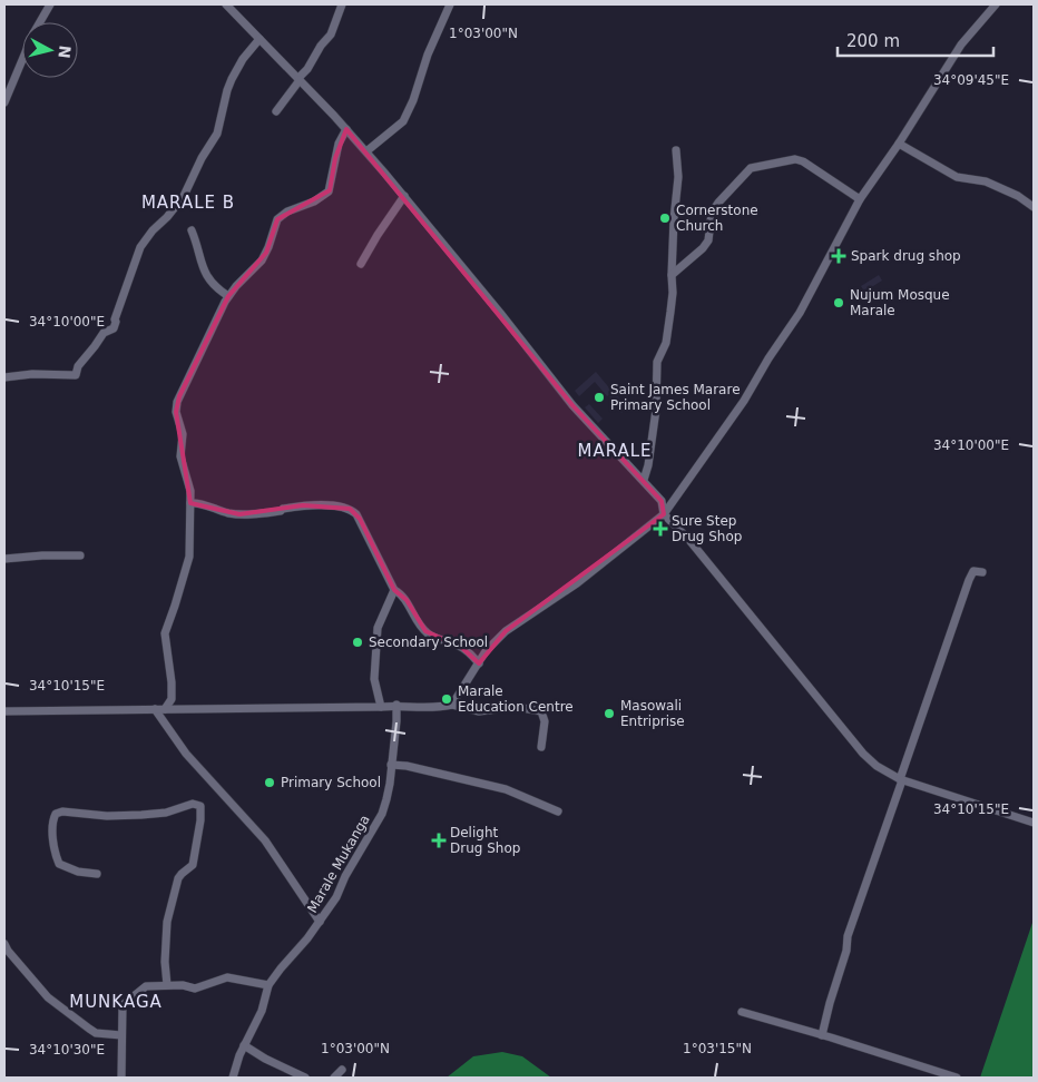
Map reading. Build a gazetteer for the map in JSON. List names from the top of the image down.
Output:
{
  "streets": {
    "street": ["Marale Mukanga"]
  },
  "districts": ["MARALE B", "MARALE", "MUNKAGA"],
  "places": {
    "other": [
      "Cornerstone Church",
      "Nujum Mosque Marale",
      "Saint James Marare Primary School",
      "Secondary School",
      "Marale Education Centre",
      "Masowali Entriprise",
      "Primary School"
    ],
    "health": ["Spark drug shop", "Sure Step Drug Shop", "Delight Drug Shop"]
  },
  "scale_bar": "200 m",
  "north": "right",
  "coordinates": [
    "1°03'00\"N",
    "34°09'45\"E",
    "34°10'00\"E",
    "34°10'15\"E",
    "1°03'15\"N",
    "34°10'30\"E"
  ]
}
